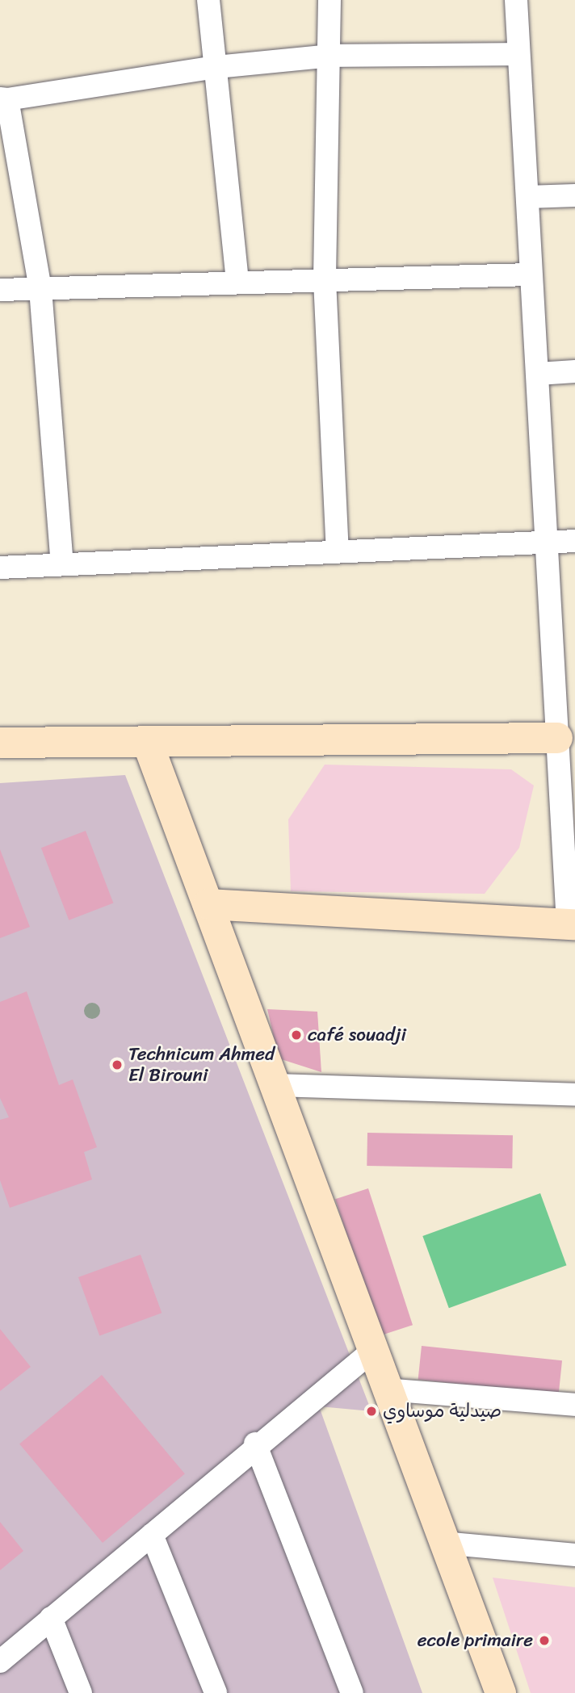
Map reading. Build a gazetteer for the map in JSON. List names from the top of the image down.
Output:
{
  "places": [
    "café souadji",
    "Technicum Ahmed El Birouni",
    "صيدلية موساوي",
    "ecole primaire"
  ]
}
